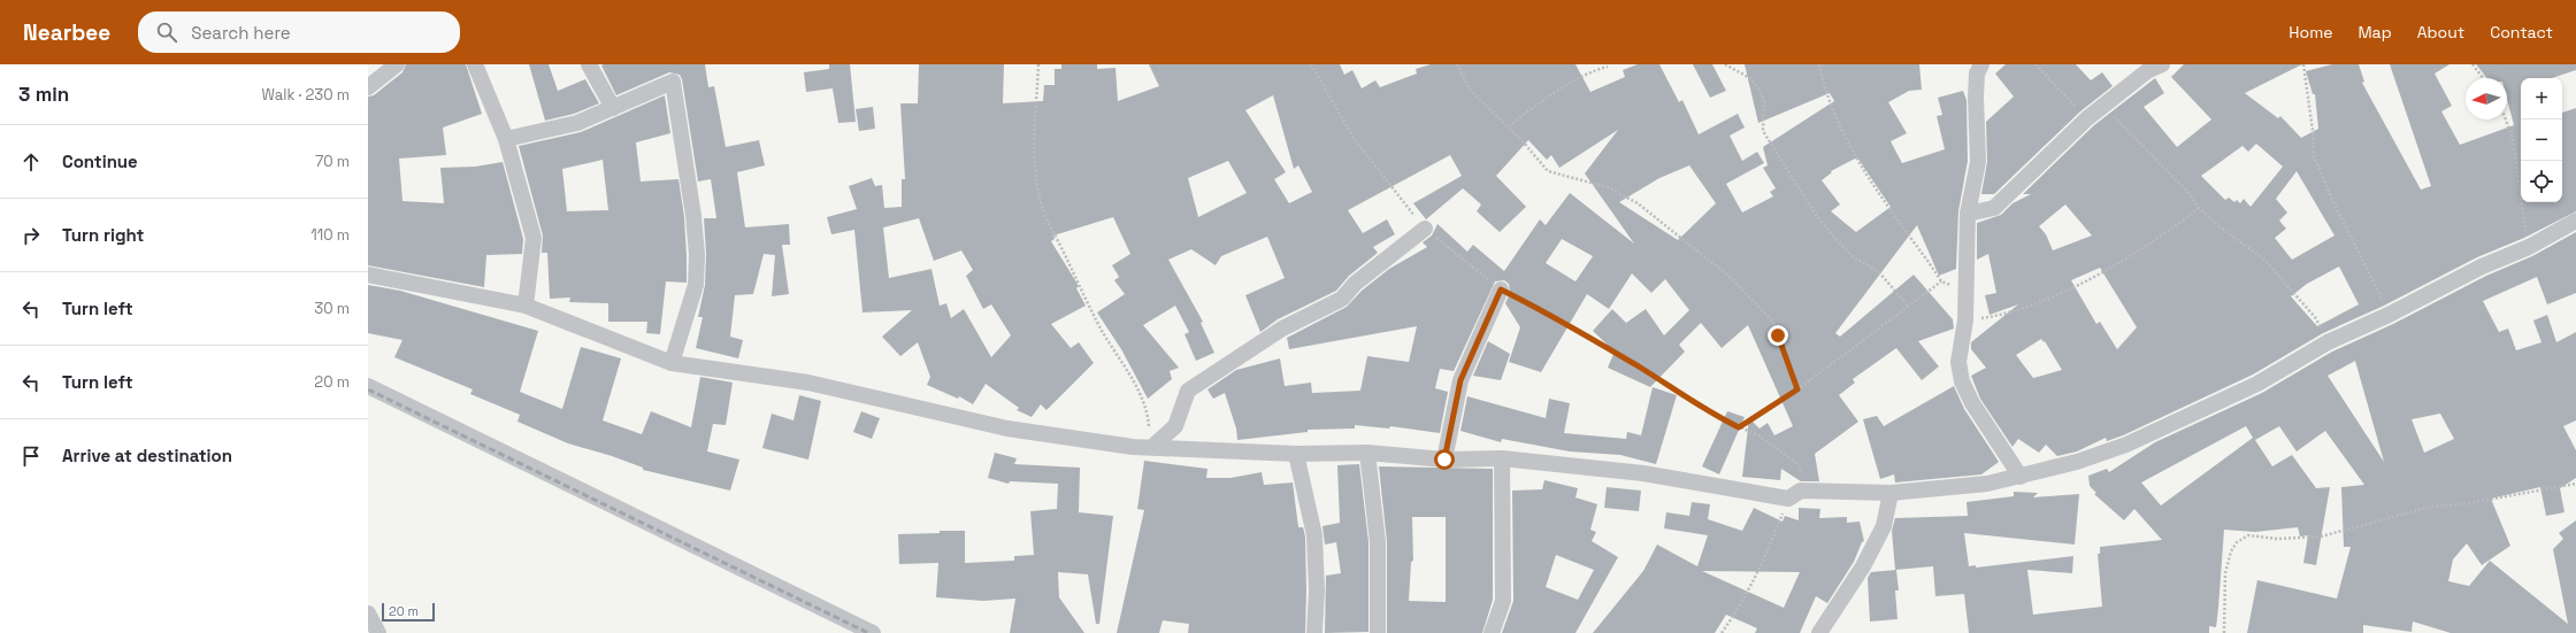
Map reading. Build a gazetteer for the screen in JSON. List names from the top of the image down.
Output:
{
  "scale_bar": "20 m",
  "north": "left",
  "page": {
    "header": "Nearbee",
    "search": "Search here",
    "nav": [
      "Home",
      "Map",
      "About",
      "Contact"
    ],
    "heading": ["3 min", "Walk · 230 m"],
    "map_buttons": ["+", "−"],
    "list": [
      ["Continue", "70 m"],
      ["Turn right", "110 m"],
      ["Turn left", "30 m"],
      ["Turn left", "20 m"],
      "Arrive at destination"
    ],
    "scale": "20 m"
  }
}
